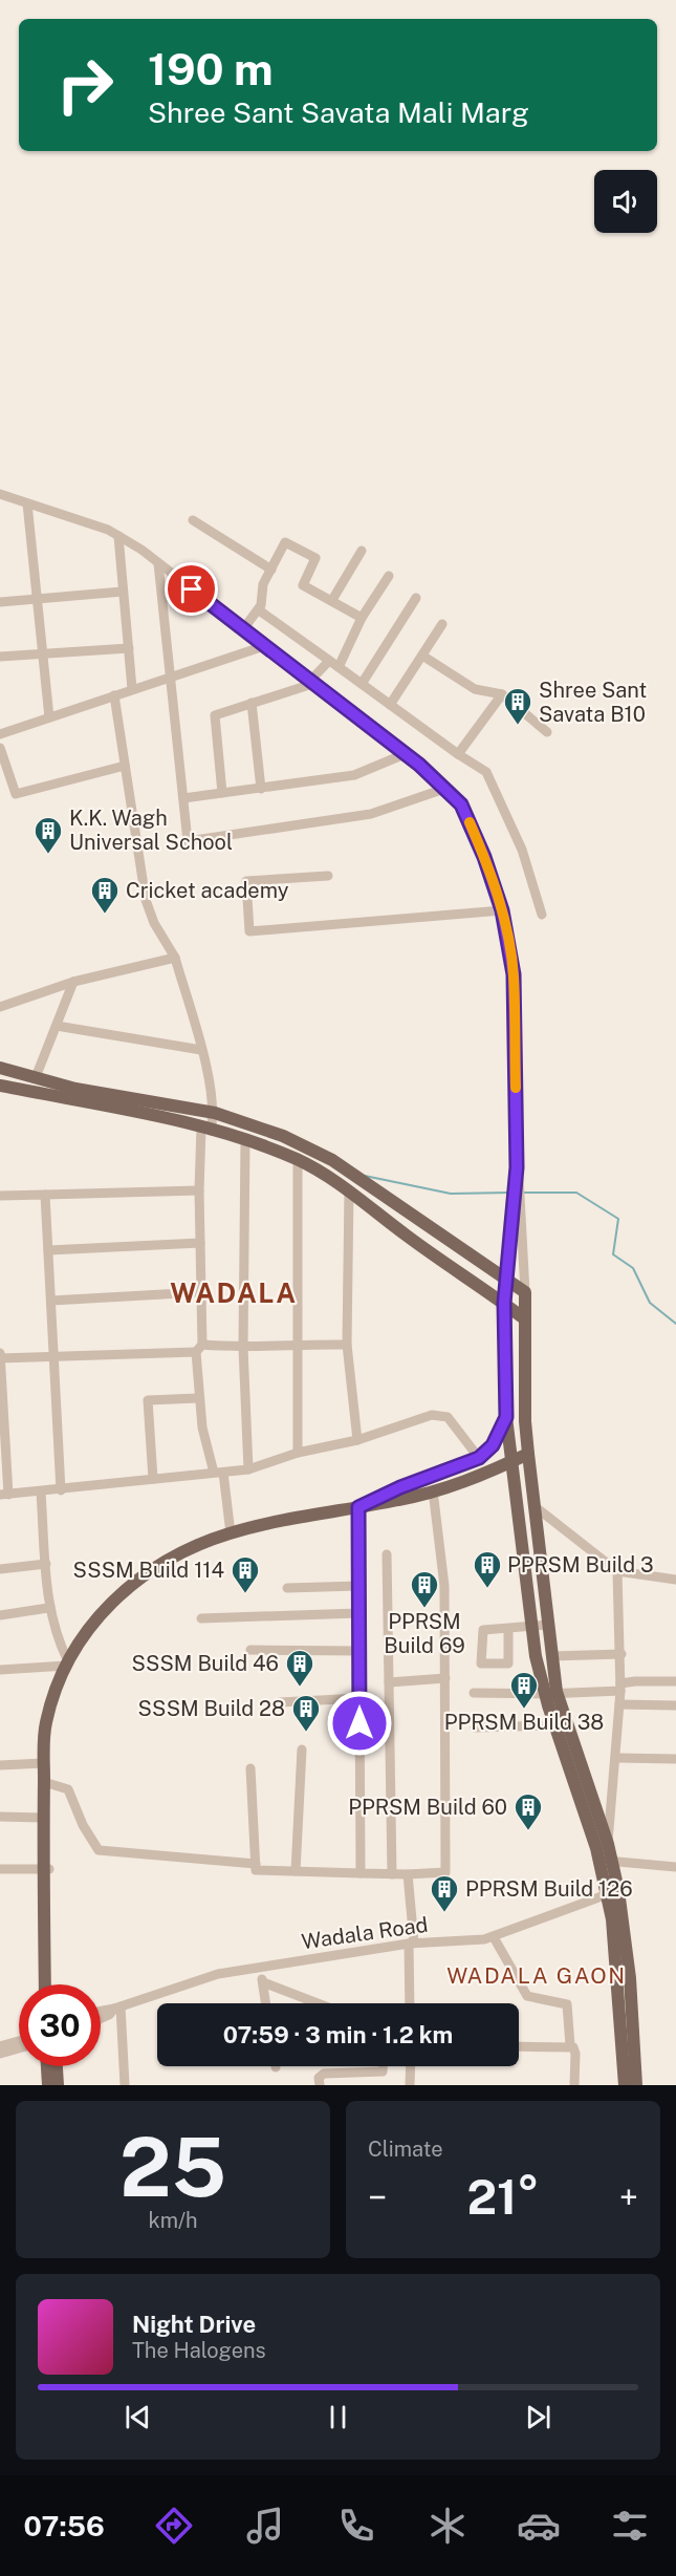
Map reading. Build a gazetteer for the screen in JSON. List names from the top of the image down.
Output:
{
  "streets": {
    "street": ["Wadala Road"]
  },
  "districts": ["WADALA", "WADALA GAON"],
  "places": {
    "building": [
      "Shree Sant Savata B10",
      "K.K. Wagh Universal School",
      "Cricket academy",
      "PPRSM Build 3",
      "SSSM Build 114",
      "PPRSM Build 69",
      "SSSM Build 46",
      "PPRSM Build 38",
      "SSSM Build 28",
      "PPRSM Build 60",
      "PPRSM Build 126"
    ]
  },
  "page": {
    "turn": ["190 m", "Shree Sant Savata Mali Marg"],
    "limit": "30",
    "trip": "07:59 · 3 min · 1.2 km",
    "tile": [
      ["25", "km/h"],
      "Climate"
    ],
    "heat": ["−", "21°", "+"],
    "song": ["Night Drive", "The Halogens"],
    "tabs": "07:56"
  }
}
